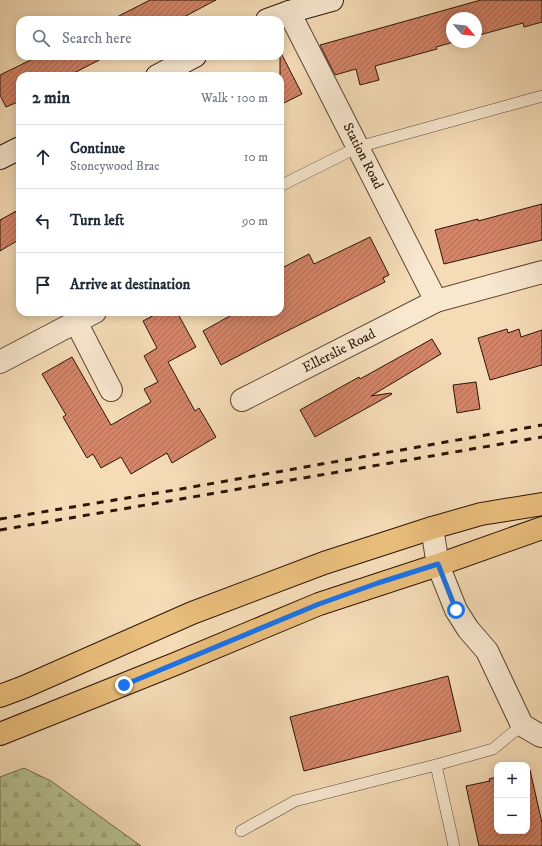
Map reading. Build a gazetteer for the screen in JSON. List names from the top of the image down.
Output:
{
  "streets": {
    "street": ["Station Road", "Ellerslie Road"]
  },
  "crossings": [
    ["Station Road", "Ellerslie Road"]
  ],
  "north": "bottom right",
  "page": {
    "search": "Search here",
    "heading": ["2 min", "Walk · 100 m"],
    "list": [
      ["Continue", "Stoneywood Brae", "10 m"],
      ["Turn left", "90 m"],
      "Arrive at destination"
    ],
    "map_buttons": ["+", "−"]
  }
}
